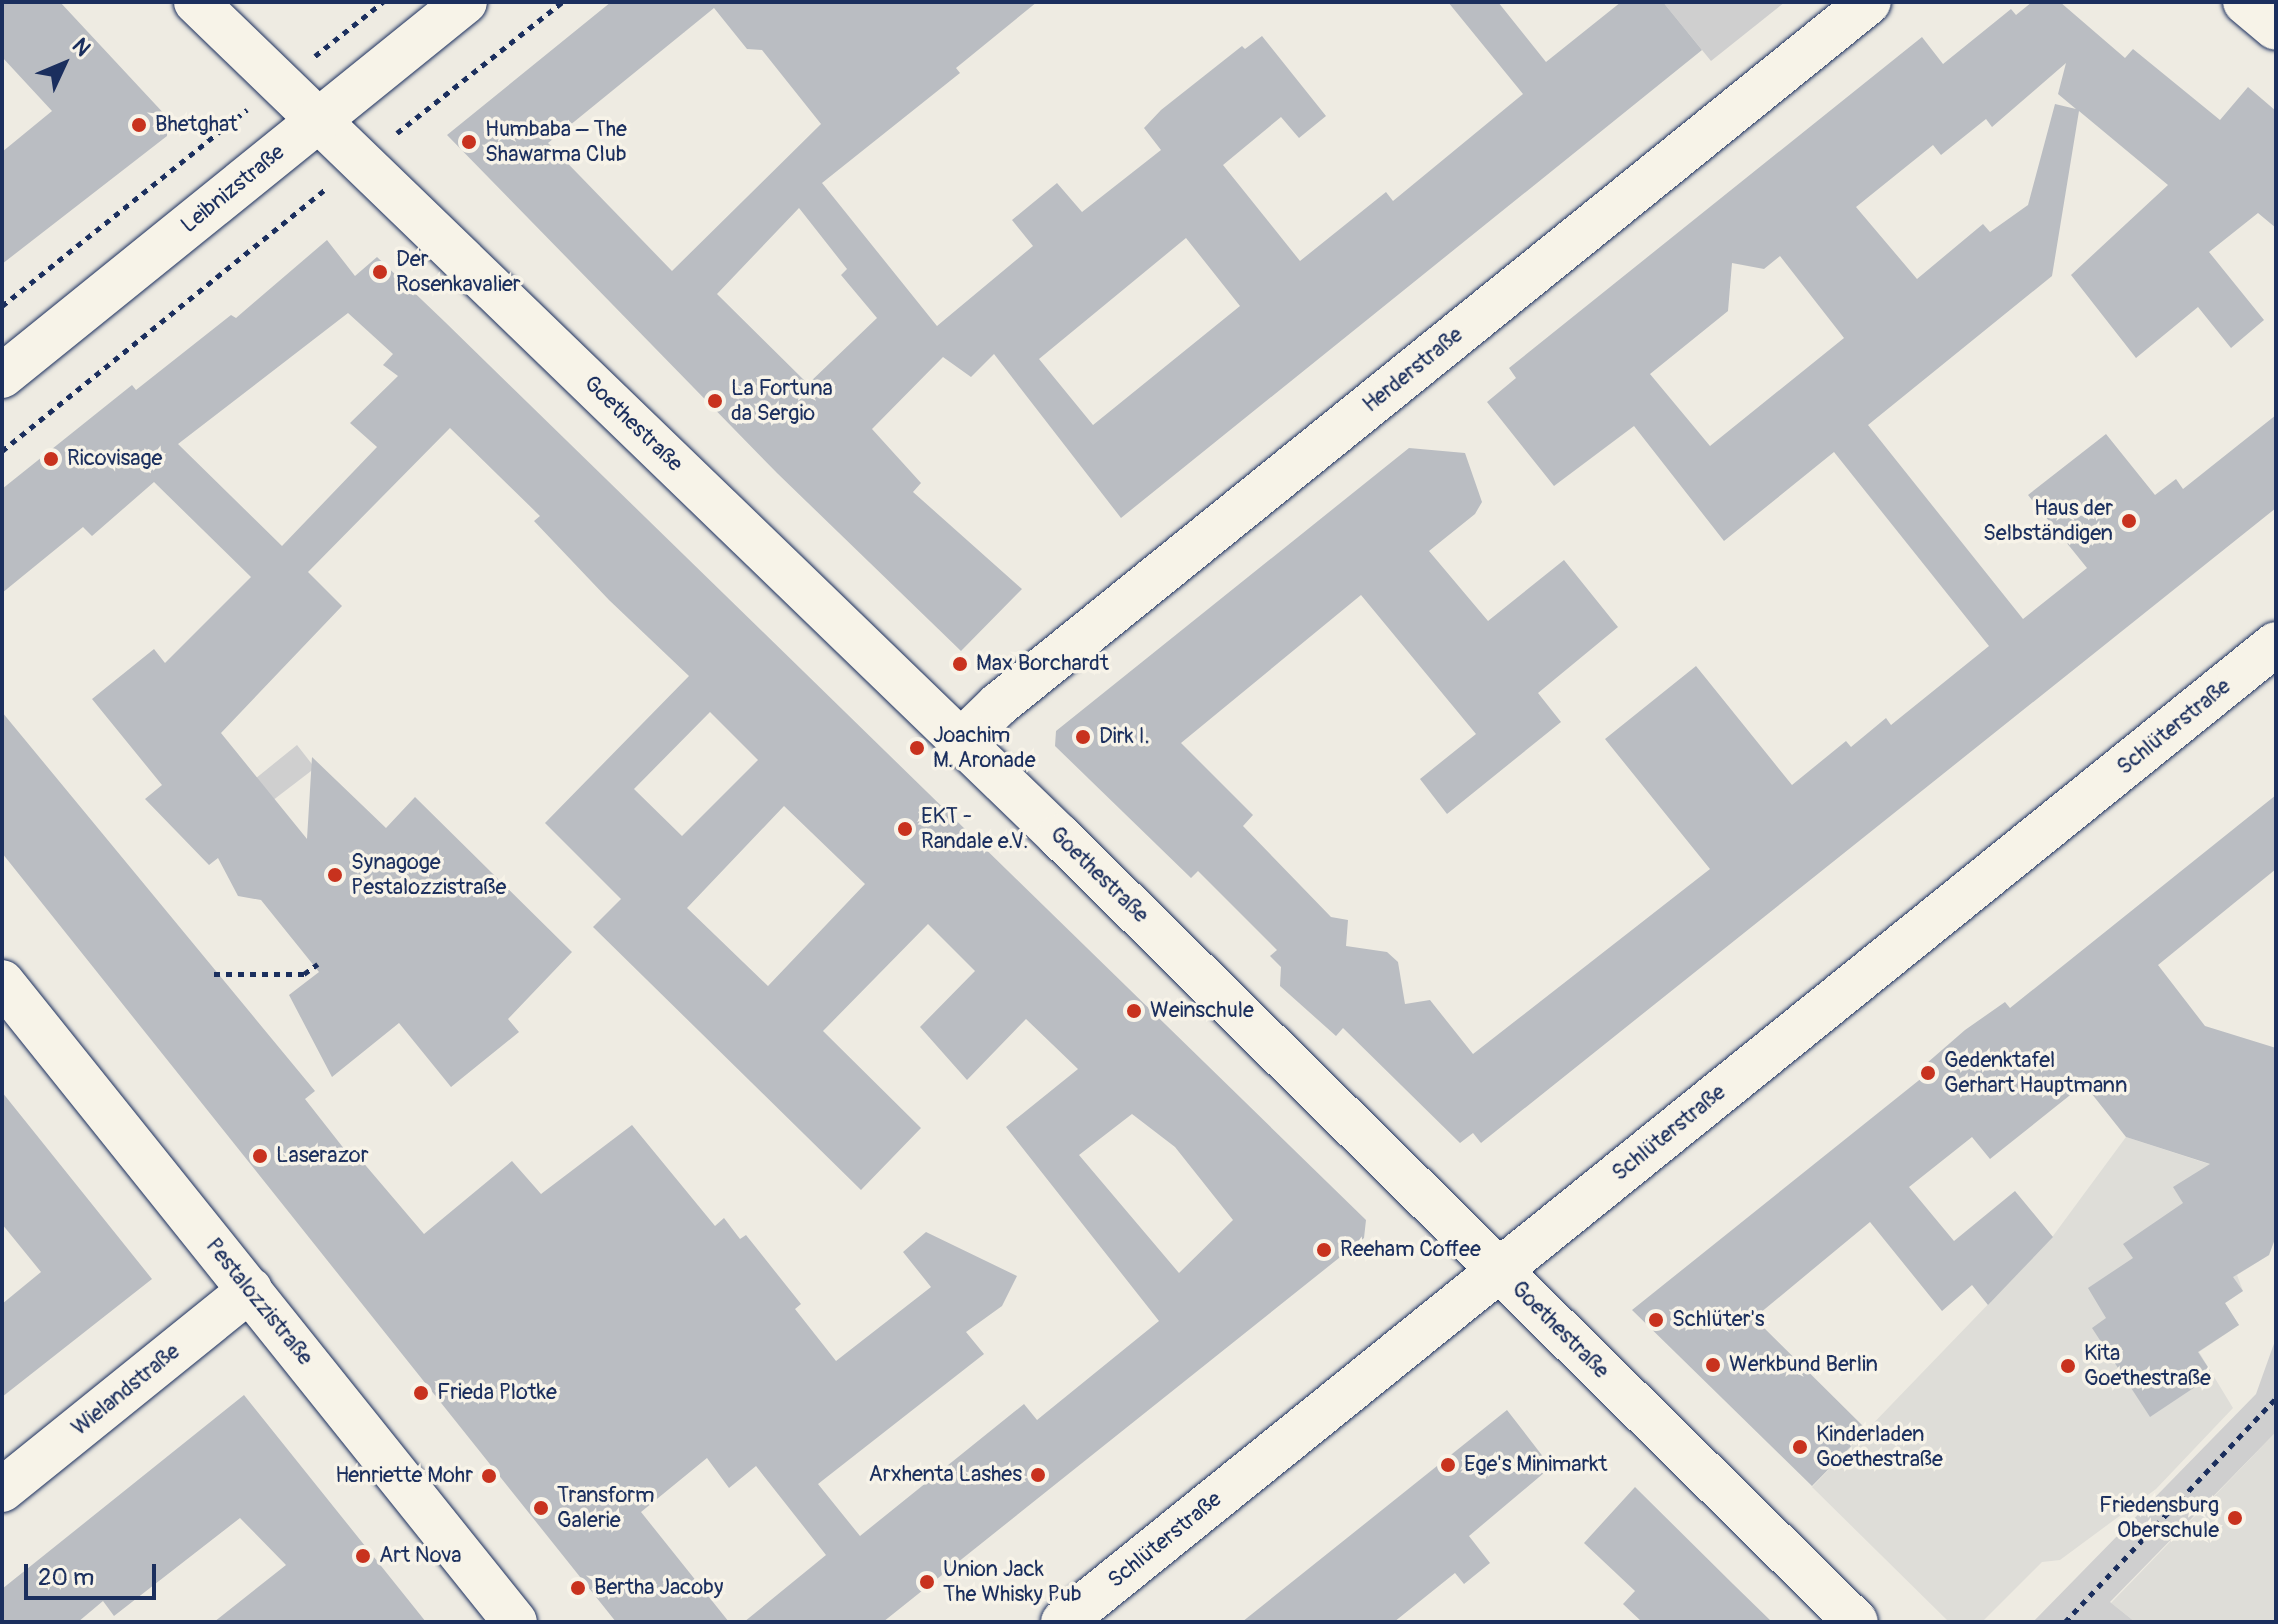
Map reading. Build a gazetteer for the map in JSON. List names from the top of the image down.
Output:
{
  "streets": {
    "street": [
      "Leibnizstraße",
      "Herderstraße",
      "Goethestraße",
      "Schlüterstraße",
      "Pestalozzistraße",
      "Wielandstraße"
    ]
  },
  "crossings": [
    ["Leibnizstraße", "Goethestraße"],
    ["Herderstraße", "Goethestraße"],
    ["Goethestraße", "Schlüterstraße"],
    ["Pestalozzistraße", "Wielandstraße"]
  ],
  "places": [
    "Bhetghat",
    "Humbaba – The Shawarma Club",
    "Der Rosenkavalier",
    "La Fortuna da Sergio",
    "Ricovisage",
    "Haus der Selbständigen",
    "Max Borchardt",
    "Dirk I.",
    "Joachim M. Aronade",
    "EKT - Randale e.V.",
    "Synagoge Pestalozzistraße",
    "Weinschule",
    "Gedenktafel Gerhart Hauptmann",
    "Laserazor",
    "Reeham Coffee",
    "Schlüter's",
    "Werkbund Berlin",
    "Kita Goethestraße",
    "Frieda Plotke",
    "Kinderladen Goethestraße",
    "Ege's Minimarkt",
    "Arxhenta Lashes",
    "Henriette Mohr",
    "Transform Galerie",
    "Friedensburg Oberschule",
    "Art Nova",
    "Union Jack The Whisky Pub",
    "Bertha Jacoby"
  ],
  "scale_bar": "20 m",
  "north": "top right"
}
